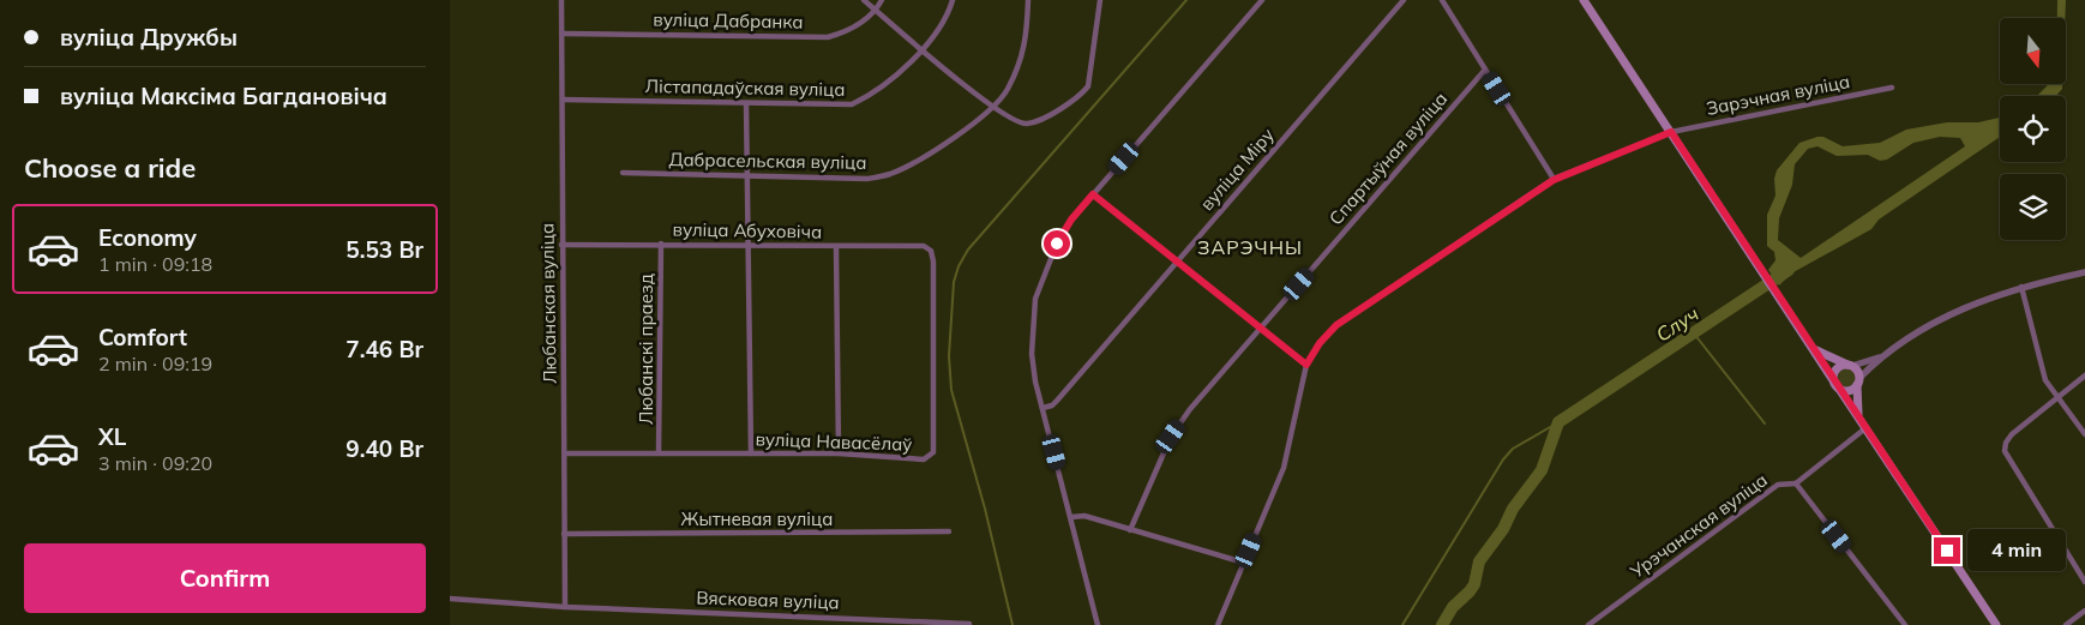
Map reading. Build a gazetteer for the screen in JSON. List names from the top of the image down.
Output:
{
  "streets": {
    "street": [
      "вуліца Дабранка",
      "Лістападаўская вуліца",
      "Зарэчная вуліца",
      "Спартыўная вуліца",
      "Дабрасельская вуліца",
      "вуліца Міру",
      "вуліца Абуховіча",
      "Любанская вуліца",
      "Любанскі праезд",
      "вуліца Навасёлаў",
      "Жытневая вуліца",
      "Урэчанская вуліца",
      "Вясковая вуліца"
    ]
  },
  "crossings": [
    ["вуліца Дабранка", "Любанская вуліца"],
    ["Лістападаўская вуліца", "Любанская вуліца"],
    ["вуліца Абуховіча", "Любанская вуліца"],
    ["вуліца Абуховіча", "Любанскі праезд"],
    ["вуліца Абуховіча", "вуліца Навасёлаў"],
    ["Любанская вуліца", "вуліца Навасёлаў"],
    ["Любанская вуліца", "Жытневая вуліца"],
    ["Любанская вуліца", "Вясковая вуліца"],
    ["Любанскі праезд", "вуліца Навасёлаў"]
  ],
  "districts": ["ЗАРЭЧНЫ"],
  "water": ["Случ"],
  "north": "bottom",
  "page": {
    "banner": ["вуліца Дружбы", "вуліца Максіма Багдановіча"],
    "heading": "Choose a ride",
    "list": [
      {
        "name": "Economy",
        "note": "1 min · 09:18",
        "value": "5.53 Br"
      },
      {
        "name": "Comfort",
        "note": "2 min · 09:19",
        "value": "7.46 Br"
      },
      {
        "name": "XL",
        "note": "3 min · 09:20",
        "value": "9.40 Br"
      }
    ],
    "bubble": "4 min",
    "buttons": "Confirm"
  }
}
